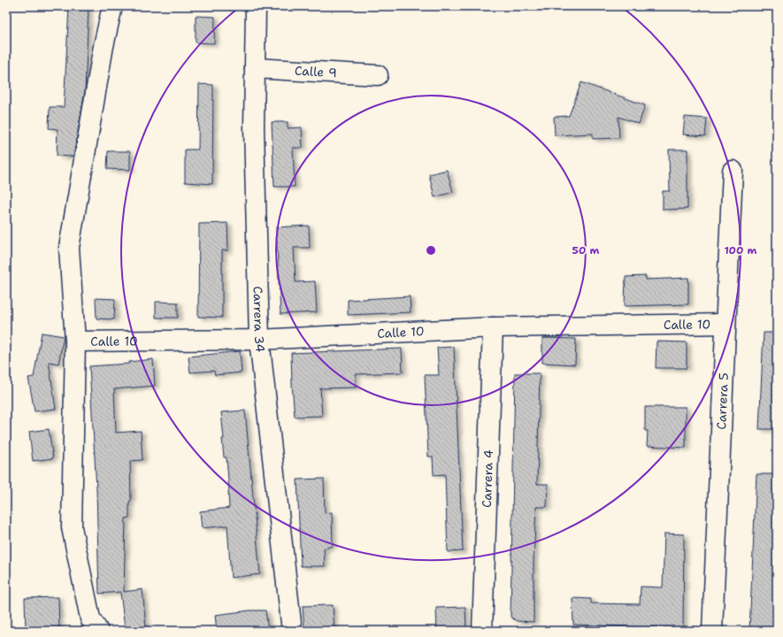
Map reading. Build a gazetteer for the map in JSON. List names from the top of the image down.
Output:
{
  "streets": {
    "street": [
      "Calle 9",
      "Carrera 34",
      "Calle 10",
      "Carrera 5",
      "Carrera 4"
    ]
  },
  "crossings": [
    ["Calle 9", "Carrera 34"],
    ["Carrera 34", "Calle 10"],
    ["Calle 10", "Carrera 5"],
    ["Calle 10", "Carrera 4"]
  ],
  "rings": ["50 m", "100 m"]
}
